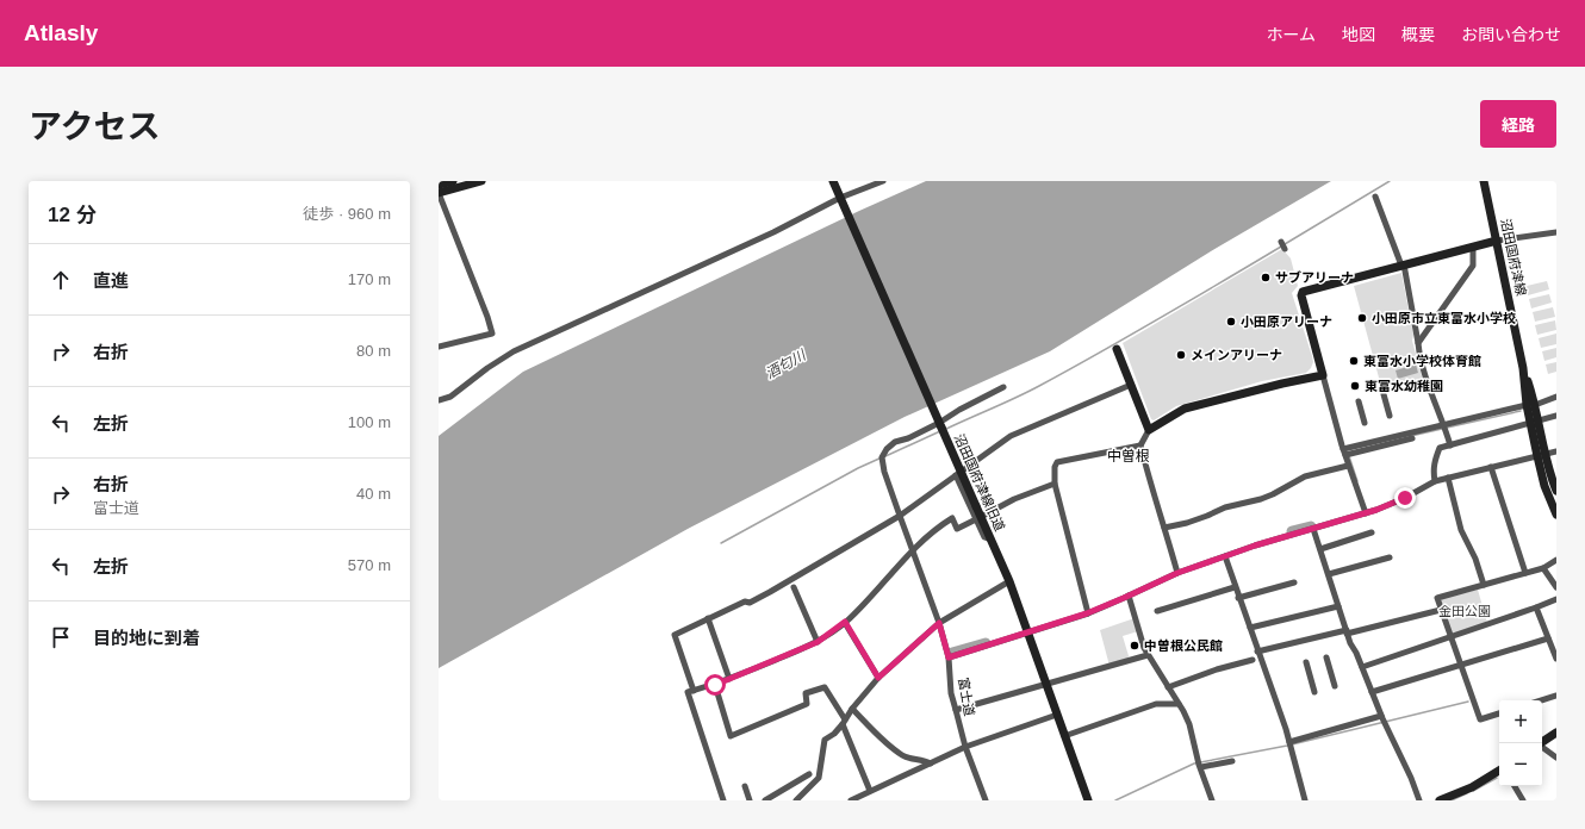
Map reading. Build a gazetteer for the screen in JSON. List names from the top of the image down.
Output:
{
  "streets": {
    "street": ["沼田国府津線", "沼田国府津線旧道", "富士道"]
  },
  "crossings": [
    ["沼田国府津線旧道", "富士道"]
  ],
  "districts": ["中曽根"],
  "water": ["酒匂川"],
  "parks": ["金田公園"],
  "places": [
    "サブアリーナ",
    "小田原市立東富水小学校",
    "小田原アリーナ",
    "メインアリーナ",
    "東富水小学校体育館",
    "東富水幼稚園",
    "中曽根公民館"
  ],
  "page": {
    "header": "Atlasly",
    "nav": [
      "ホーム",
      "地図",
      "概要",
      "お問い合わせ"
    ],
    "title": "アクセス",
    "buttons": "経路",
    "heading": ["12 分", "徒歩 · 960 m"],
    "list": [
      ["直進", "170 m"],
      ["右折", "80 m"],
      ["左折", "100 m"],
      ["右折", "富士道", "40 m"],
      ["左折", "570 m"],
      "目的地に到着"
    ],
    "map_buttons": ["+", "−"]
  }
}
